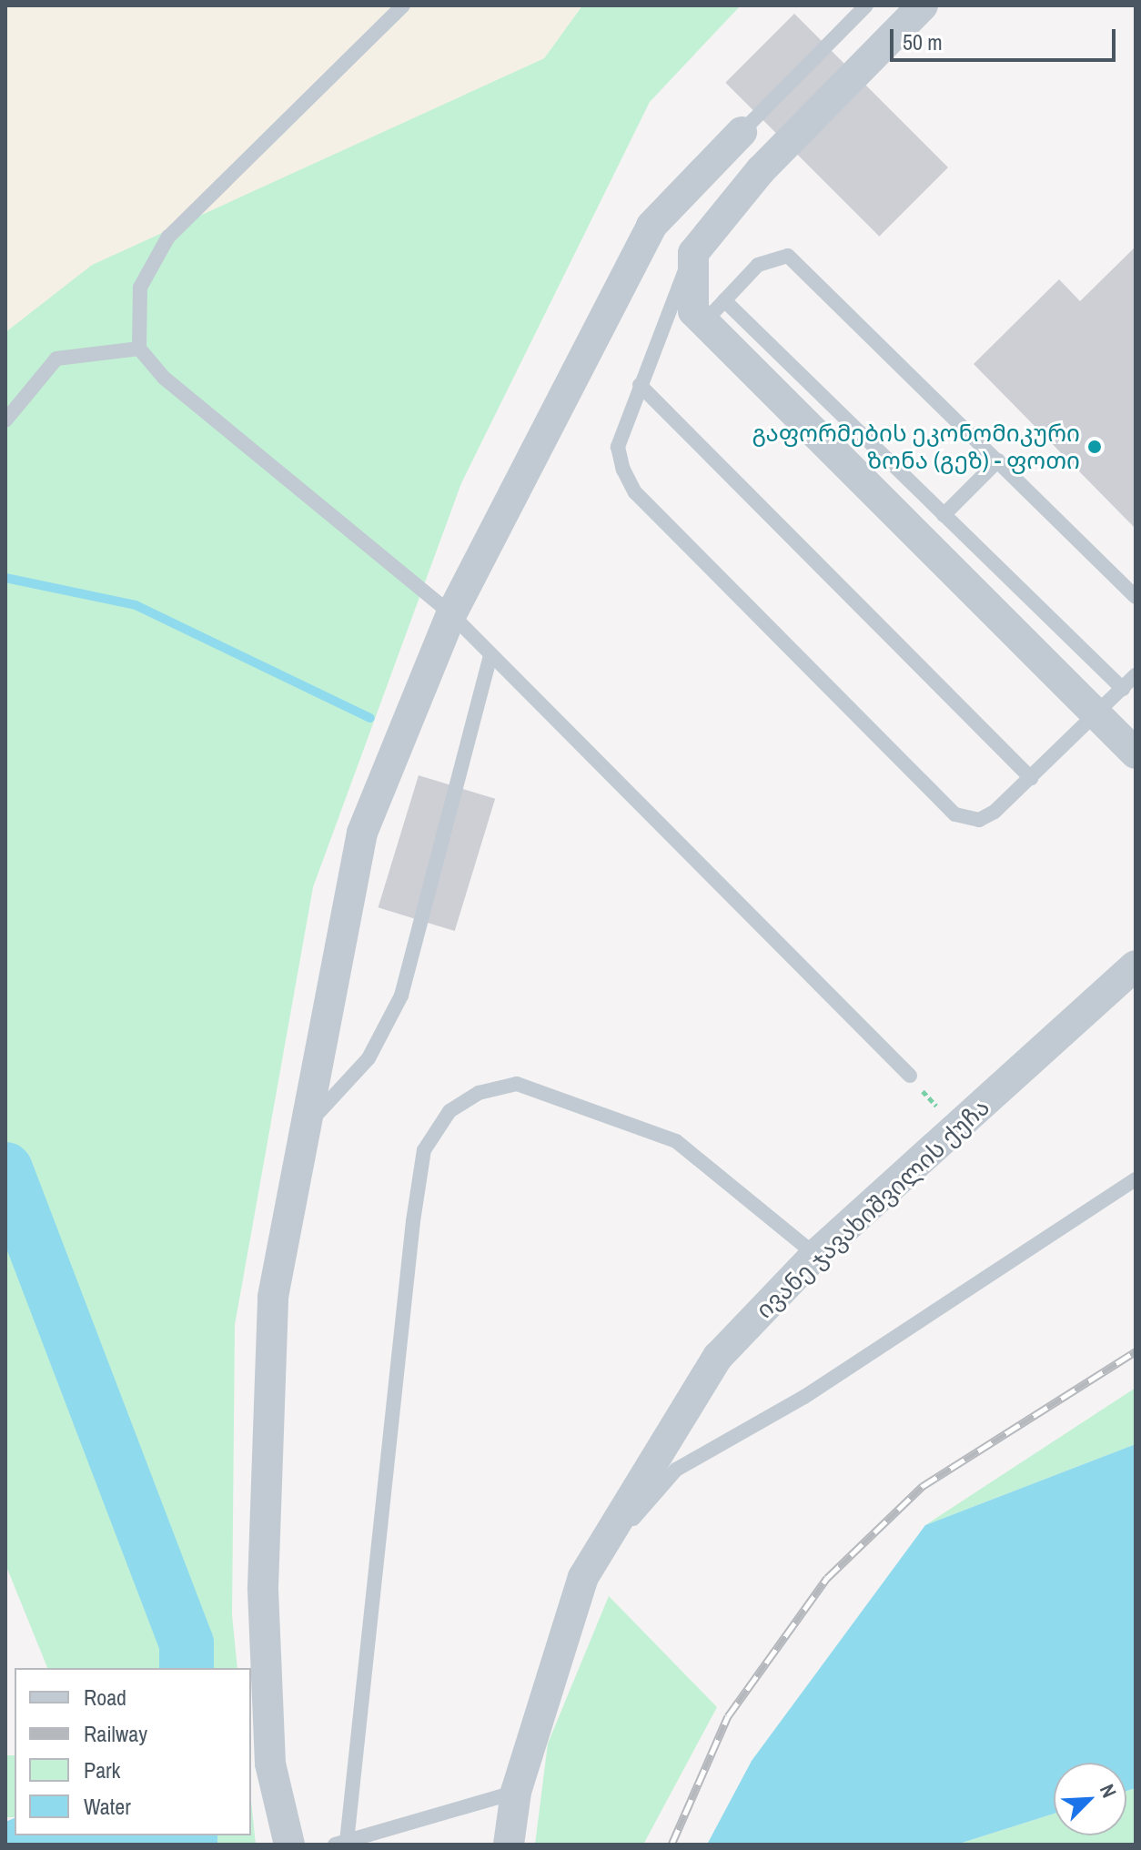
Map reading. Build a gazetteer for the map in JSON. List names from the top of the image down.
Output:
{
  "streets": {
    "street": ["ივანე ჯავახიშვილის ქუჩა"]
  },
  "places": ["გაფორმების ეკონომიკური ზონა (გეზ) - ფოთი"],
  "legend": [
    "Road",
    "Railway",
    "Park",
    "Water"
  ],
  "scale_bar": "50 m",
  "north": "top right"
}
